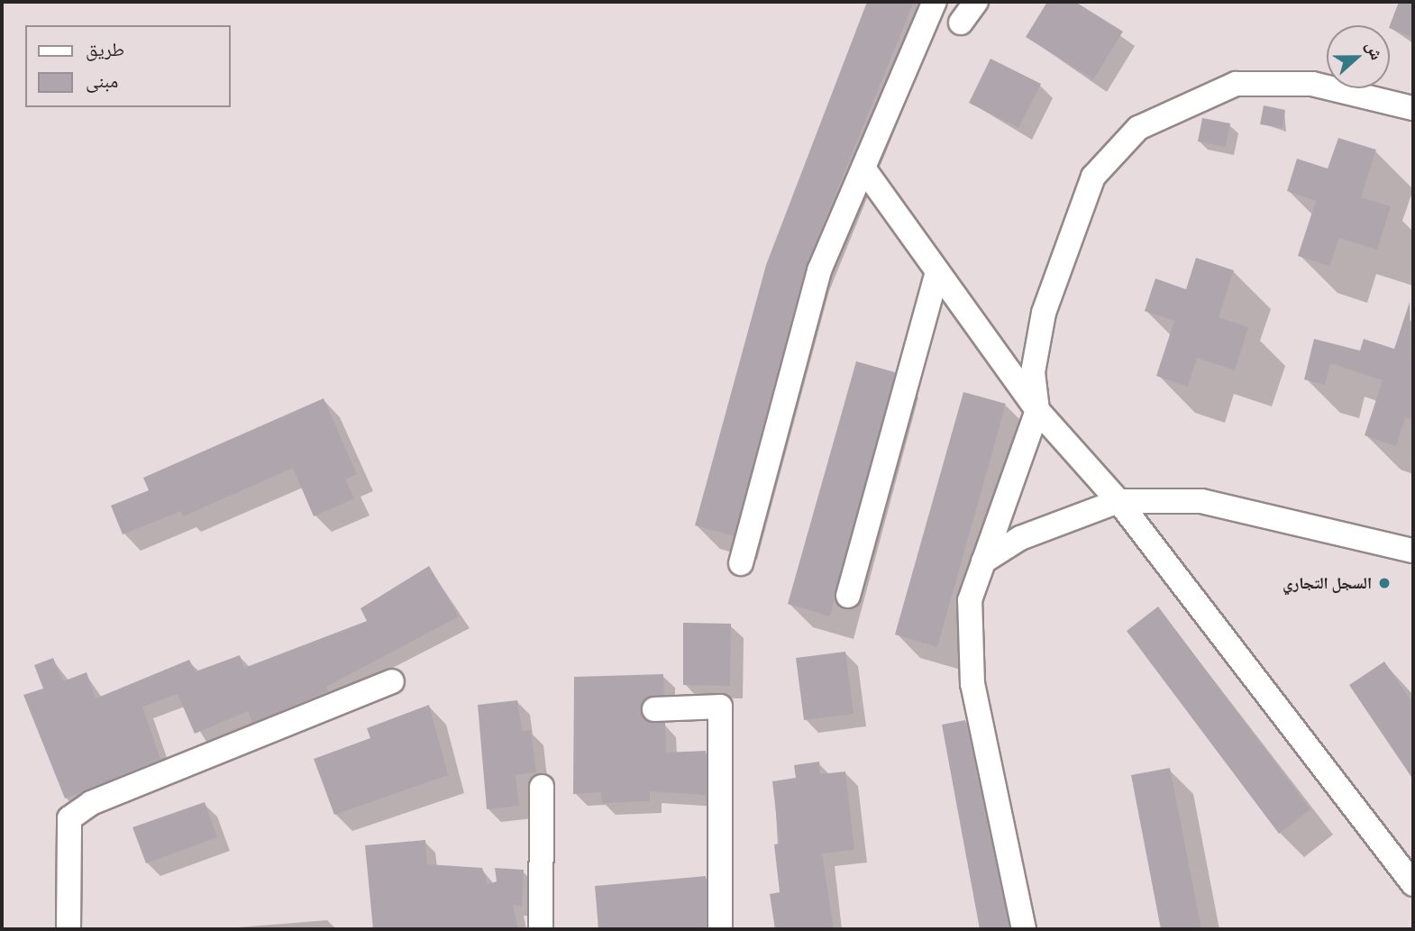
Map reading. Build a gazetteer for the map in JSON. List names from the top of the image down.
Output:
{
  "places": ["السجل التجاري"],
  "legend": ["طريق", "مبنى"],
  "north": "right"
}
